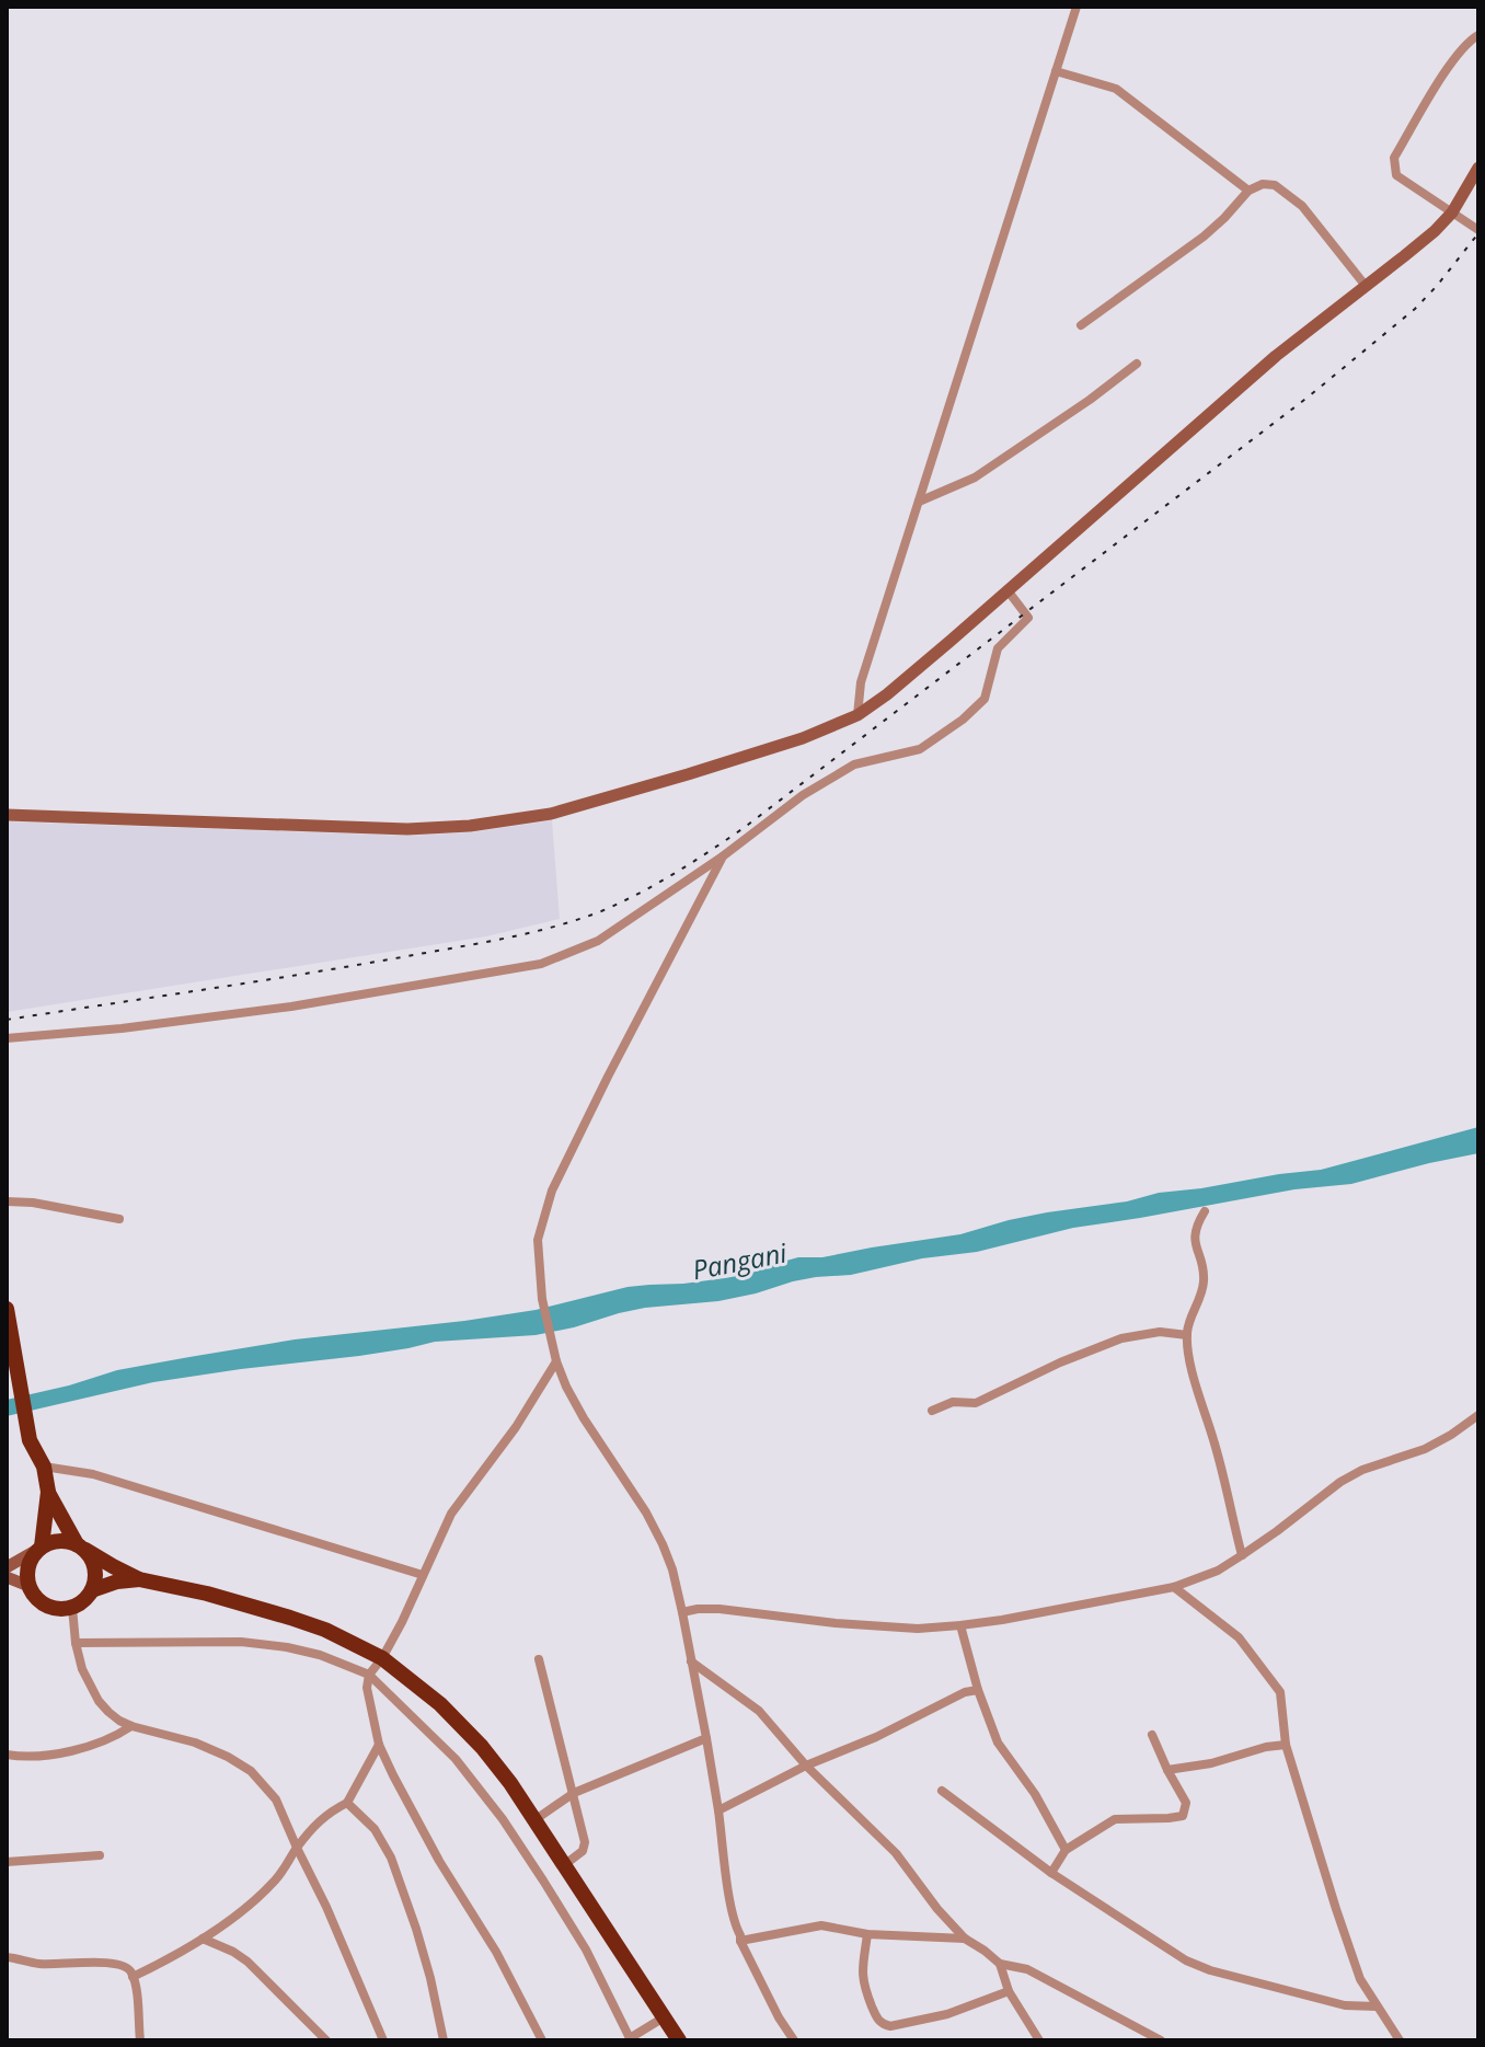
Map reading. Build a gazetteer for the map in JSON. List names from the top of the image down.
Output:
{
  "water": ["Pangani"]
}
